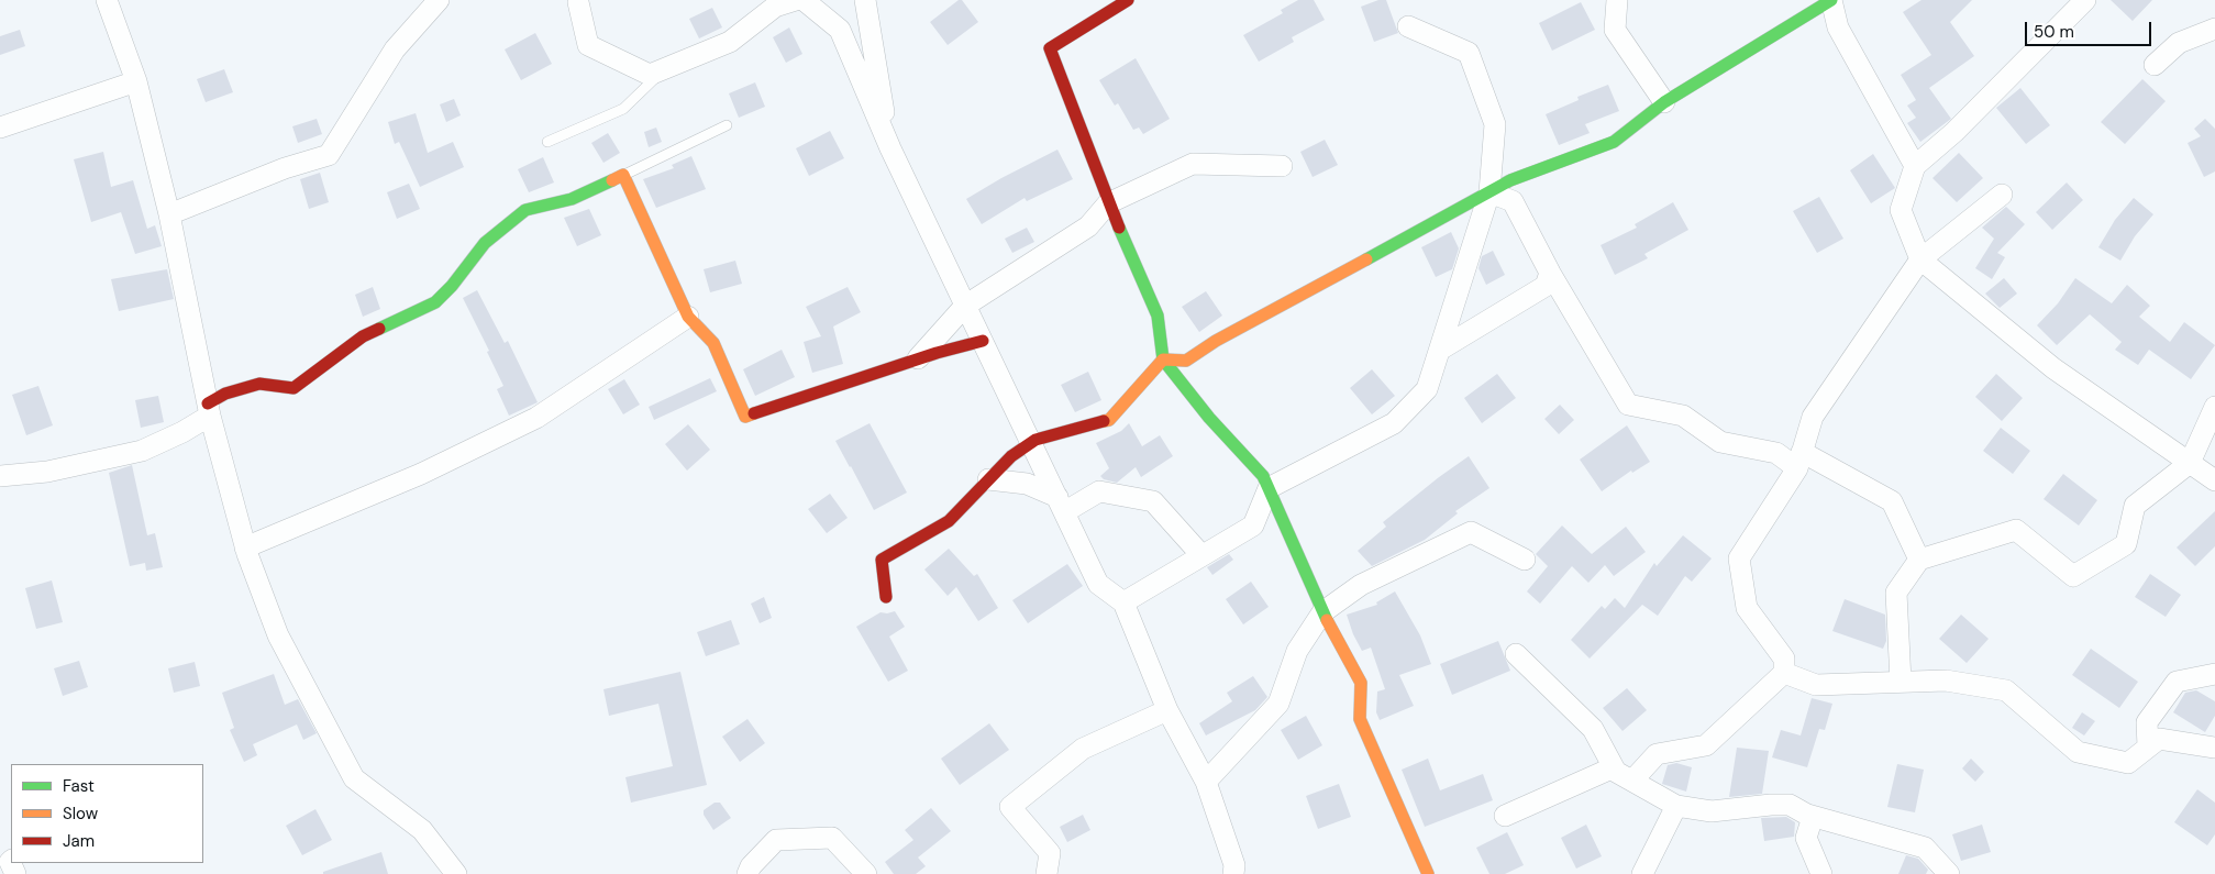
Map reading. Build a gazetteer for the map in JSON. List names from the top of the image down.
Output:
{
  "legend": ["Fast", "Slow", "Jam"],
  "scale_bar": "50 m"
}
